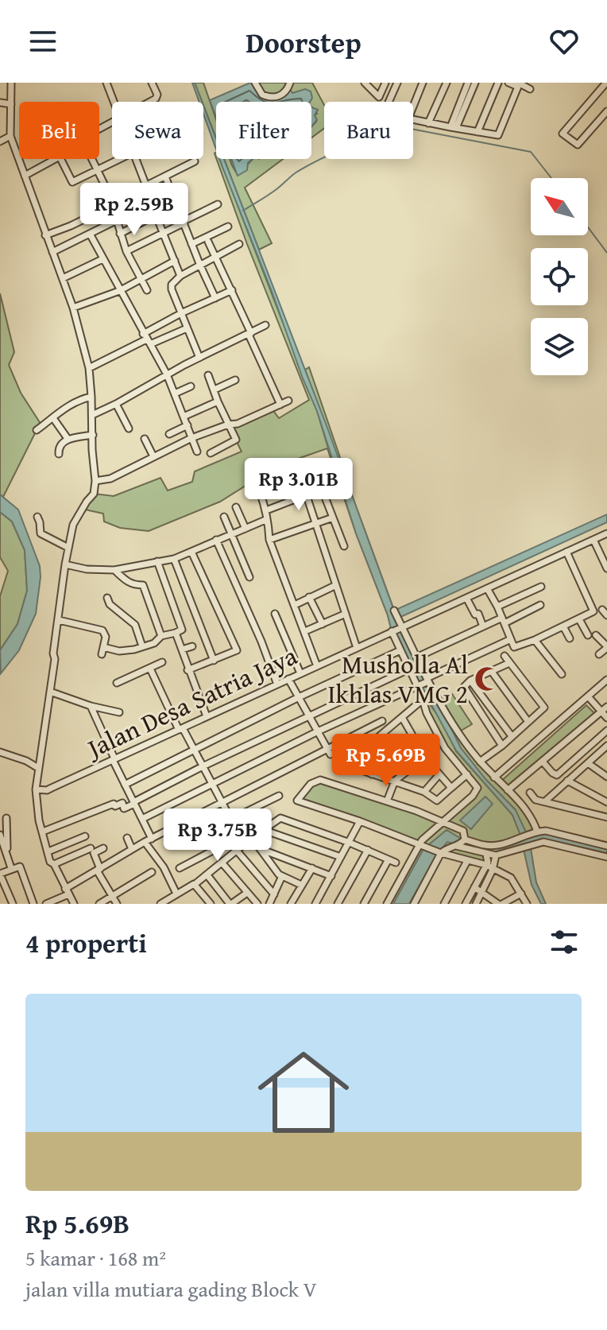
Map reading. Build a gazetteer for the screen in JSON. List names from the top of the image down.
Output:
{
  "streets": {
    "street": ["Jalan Desa Satria Jaya"]
  },
  "places": {
    "mosque": ["Musholla Al Ikhlas VMG 2"]
  },
  "north": "top left",
  "page": {
    "header": "Doorstep",
    "chip": [
      "Beli",
      "Sewa",
      "Filter",
      "Baru"
    ],
    "price": [
      "Rp 2.59B",
      "Rp 3.01B",
      "Rp 5.69B",
      "Rp 3.75B"
    ],
    "heading": "4 properti",
    "list": [
      {
        "name": "Rp 5.69B",
        "note": "5 kamar · 168 m² · jalan villa mutiara gading Block V"
      }
    ]
  }
}
